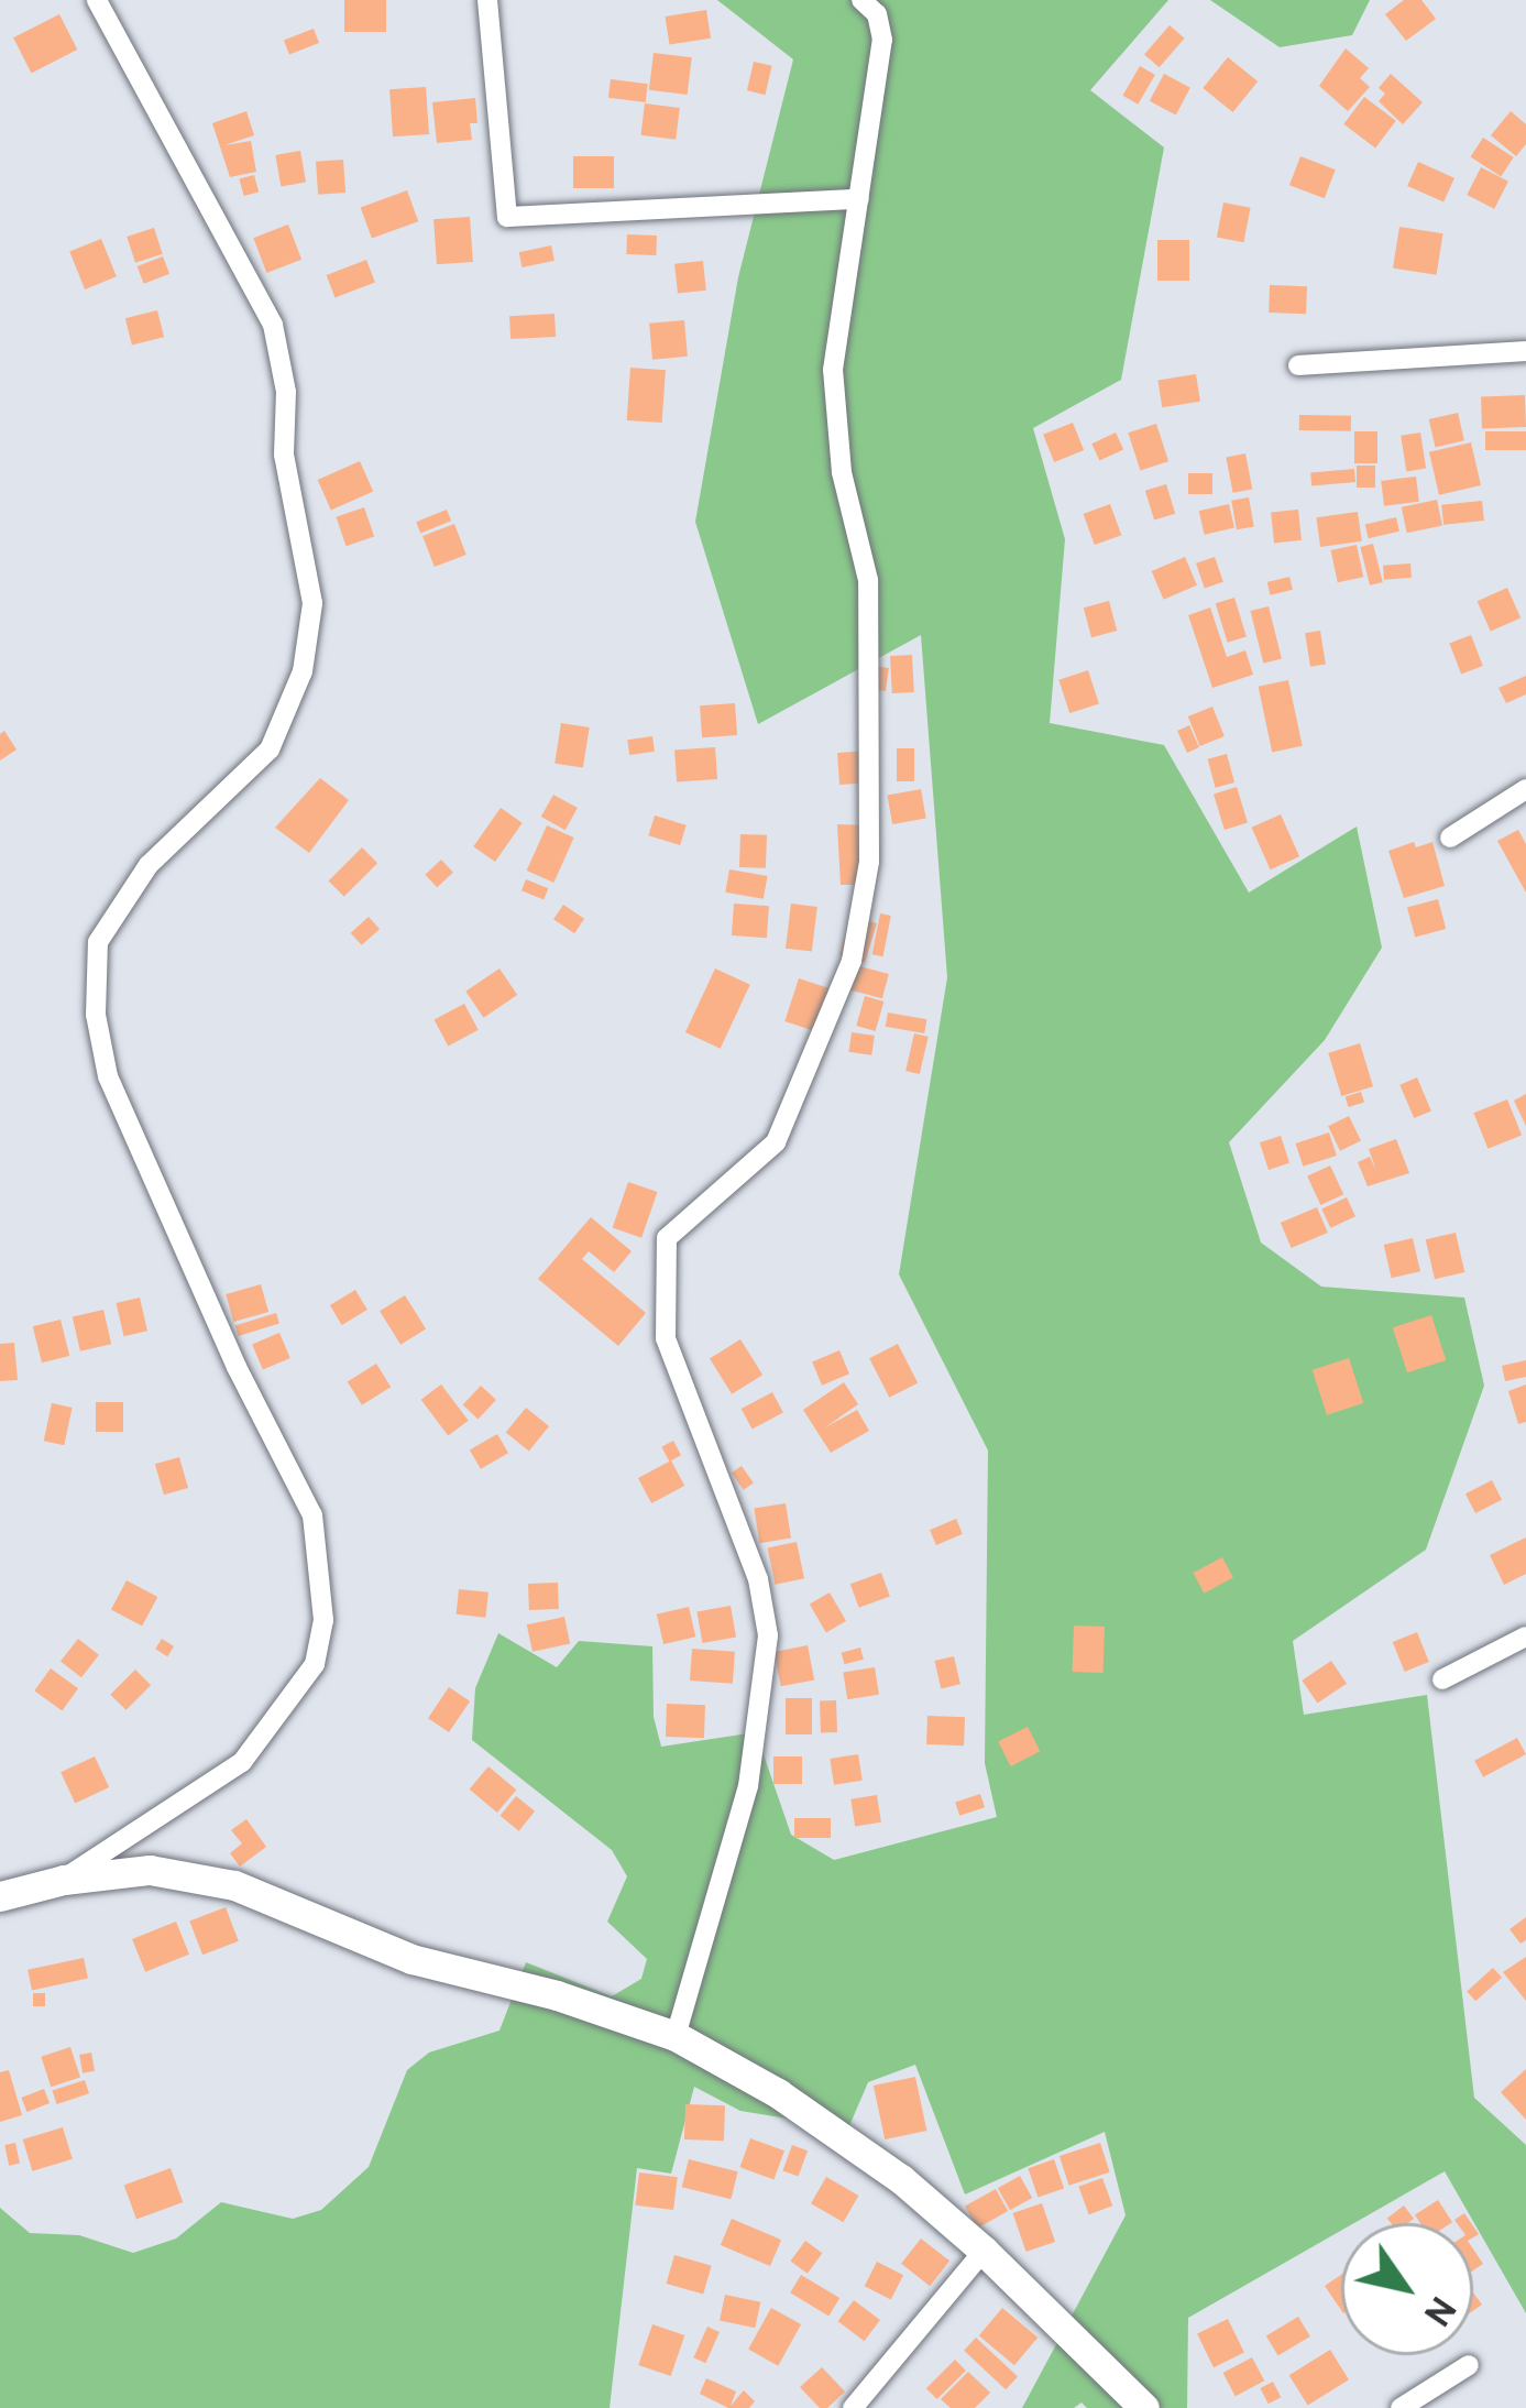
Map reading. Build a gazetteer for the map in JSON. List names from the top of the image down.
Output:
{
  "north": "bottom right"
}
